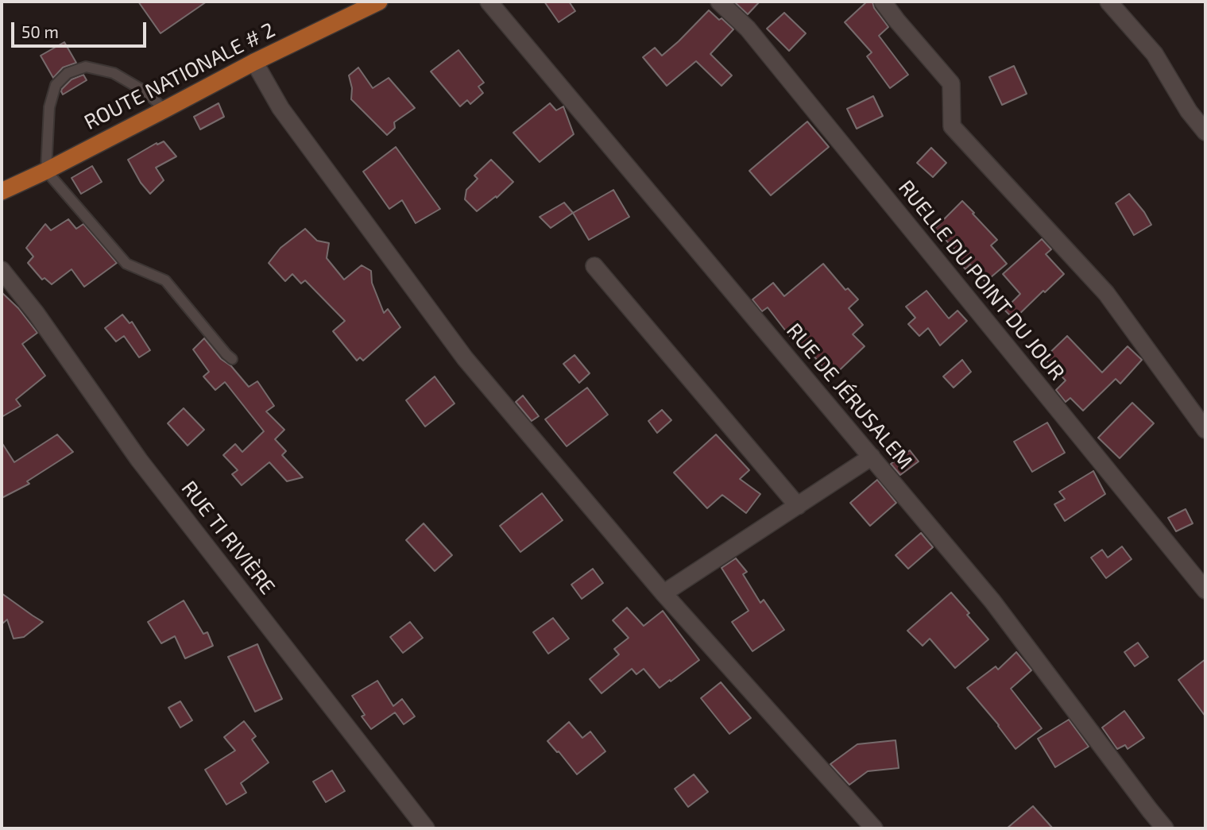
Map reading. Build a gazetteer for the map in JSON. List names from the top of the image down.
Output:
{
  "streets": {
    "main road": ["ROUTE NATIONALE # 2"],
    "street": ["RUELLE DU POINT DU JOUR", "RUE DE JÉRUSALEM", "RUE TI RIVIÈRE"]
  },
  "scale_bar": "50 m"
}
